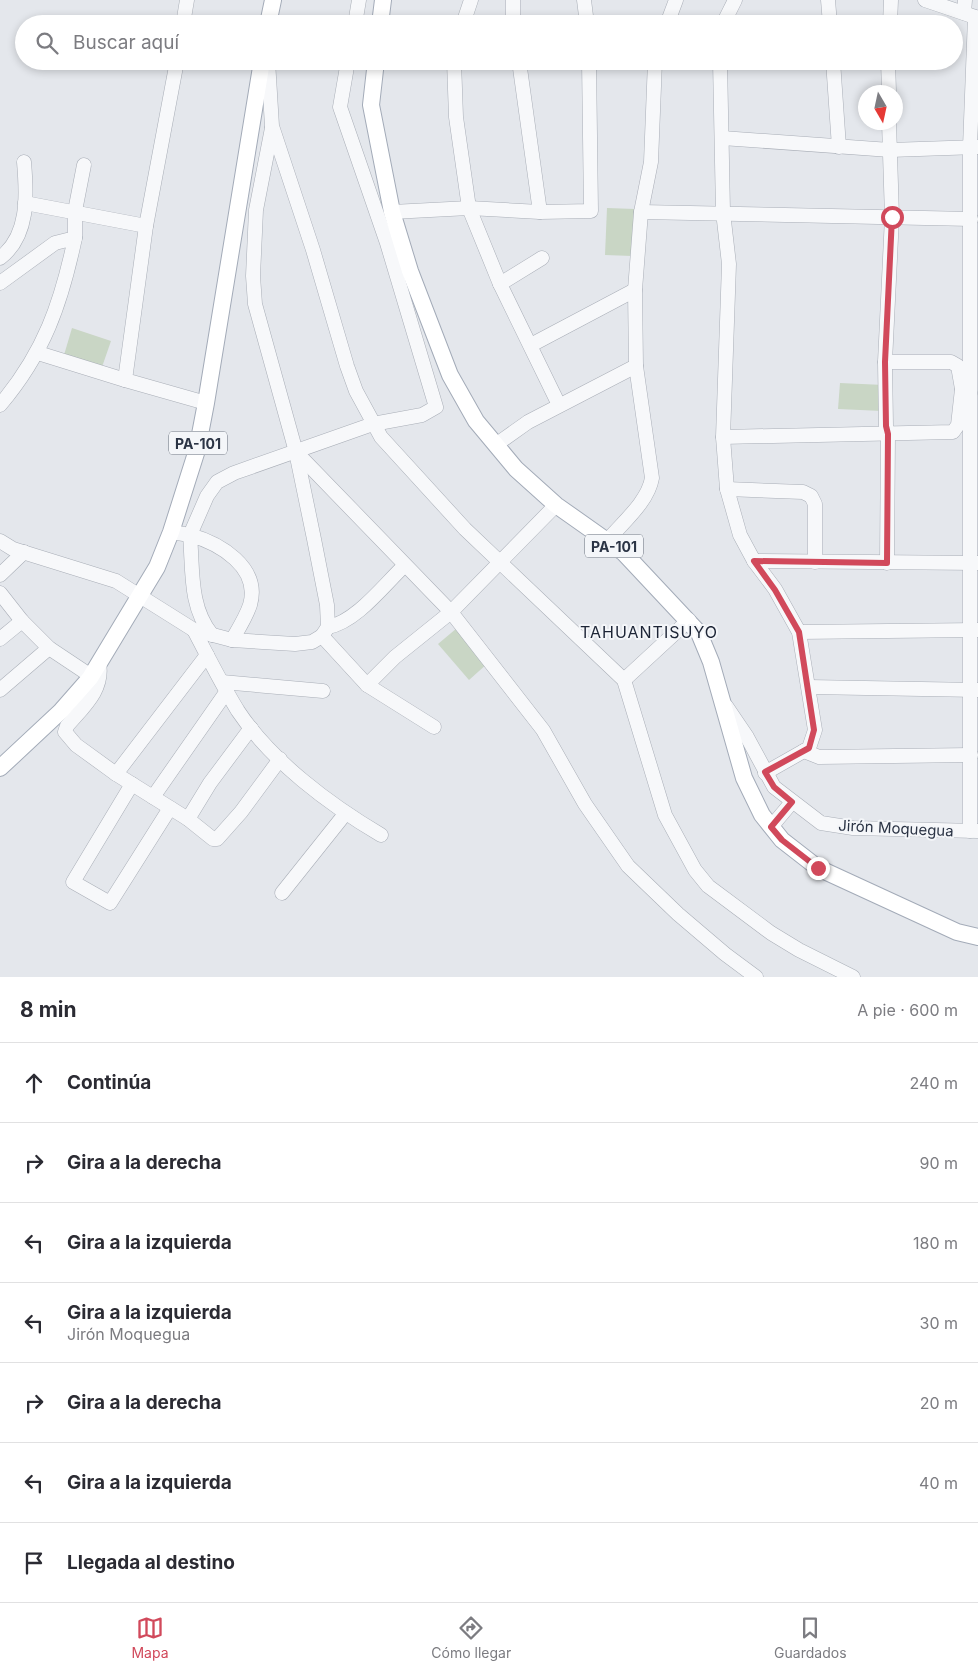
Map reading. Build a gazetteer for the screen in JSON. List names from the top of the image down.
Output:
{
  "streets": {
    "main road": ["PA-101"],
    "street": ["Jirón Moquegua"]
  },
  "crossings": [
    ["PA-101", "Jirón Moquegua"]
  ],
  "districts": ["TAHUANTISUYO"],
  "north": "bottom",
  "page": {
    "search": "Buscar aquí",
    "heading": ["8 min", "A pie · 600 m"],
    "list": [
      ["Continúa", "240 m"],
      ["Gira a la derecha", "90 m"],
      ["Gira a la izquierda", "180 m"],
      ["Gira a la izquierda", "Jirón Moquegua", "30 m"],
      ["Gira a la derecha", "20 m"],
      ["Gira a la izquierda", "40 m"],
      "Llegada al destino"
    ],
    "nav": ["Mapa", "Cómo llegar", "Guardados"]
  }
}
